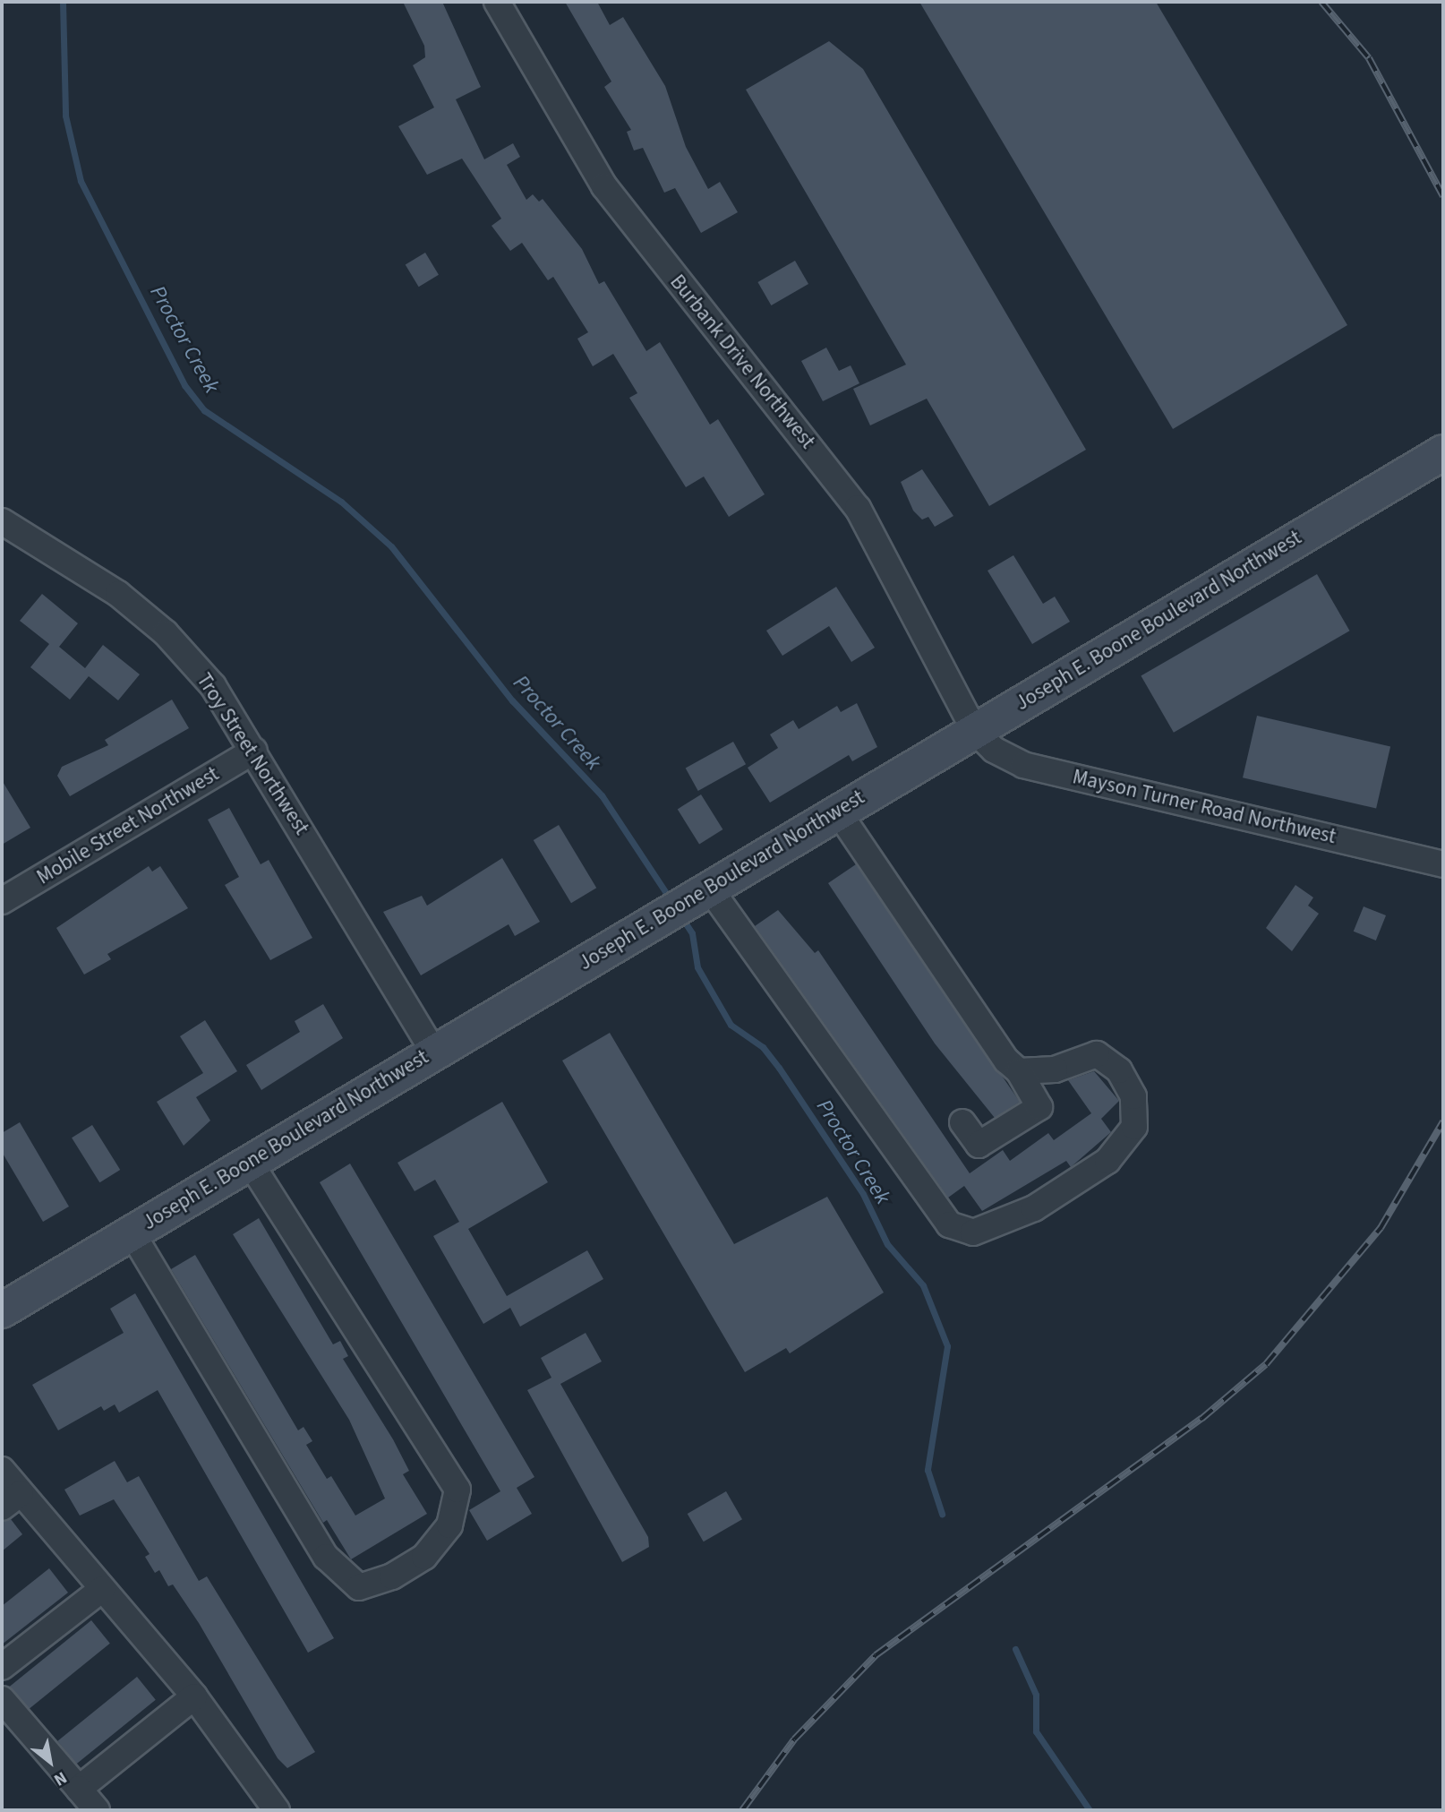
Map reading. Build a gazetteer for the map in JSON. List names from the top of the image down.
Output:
{
  "streets": {
    "main road": ["Joseph E. Boone Boulevard Northwest"],
    "street": [
      "Burbank Drive Northwest",
      "Troy Street Northwest",
      "Mayson Turner Road Northwest",
      "Mobile Street Northwest"
    ]
  },
  "crossings": [
    ["Burbank Drive Northwest", "Joseph E. Boone Boulevard Northwest"],
    ["Burbank Drive Northwest", "Mayson Turner Road Northwest"],
    ["Joseph E. Boone Boulevard Northwest", "Troy Street Northwest"],
    ["Joseph E. Boone Boulevard Northwest", "Mayson Turner Road Northwest"],
    ["Troy Street Northwest", "Mobile Street Northwest"]
  ],
  "water": ["Proctor Creek"],
  "north": "bottom right"
}
